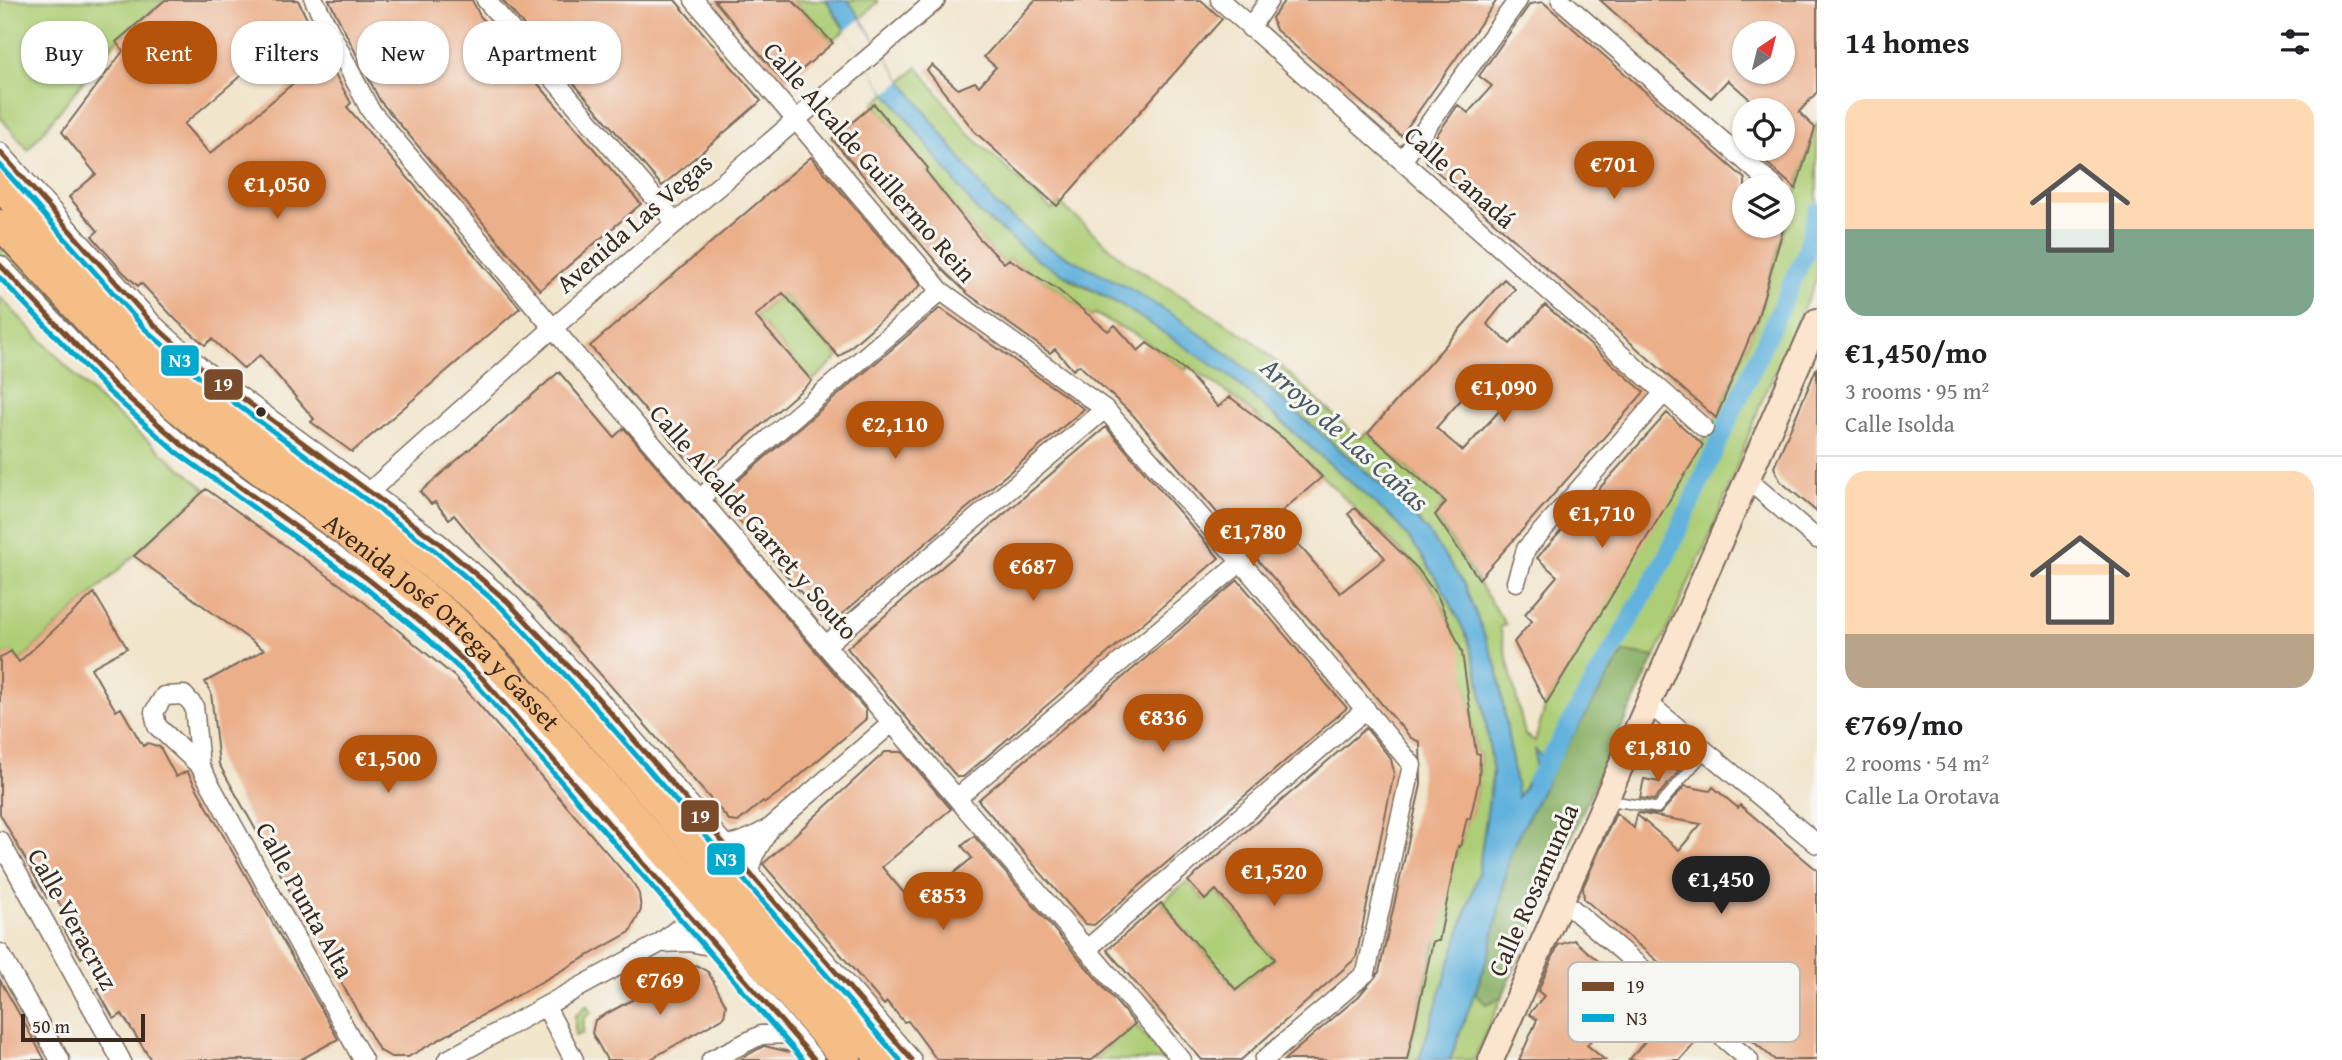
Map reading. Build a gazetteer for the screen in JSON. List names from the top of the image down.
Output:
{
  "streets": {
    "main road": ["Avenida José Ortega y Gasset", "Calle Rosamunda"],
    "street": [
      "Calle Alcalde Guillermo Rein",
      "Calle Canadá",
      "Avenida Las Vegas",
      "Calle Alcalde Garret y Souto",
      "Calle Punta Alta",
      "Calle Veracruz"
    ]
  },
  "crossings": [
    ["Calle Alcalde Guillermo Rein", "Avenida Las Vegas"],
    ["Avenida Las Vegas", "Calle Alcalde Garret y Souto"],
    ["Avenida Las Vegas", "Avenida José Ortega y Gasset"]
  ],
  "water": ["Arroyo de Las Cañas"],
  "lines": ["transit line 19", "transit line N3"],
  "legend": ["19", "N3"],
  "scale_bar": "50 m",
  "north": "top right",
  "page": {
    "heading": "14 homes",
    "chip": [
      "Buy",
      "Rent",
      "Filters",
      "New",
      "Apartment"
    ],
    "list": [
      {
        "name": "€1,450/mo",
        "note": "3 rooms · 95 m² · Calle Isolda"
      },
      {
        "name": "€769/mo",
        "note": "2 rooms · 54 m² · Calle La Orotava"
      }
    ],
    "price": [
      "€701",
      "€1,050",
      "€1,090",
      "€2,110",
      "€1,710",
      "€1,780",
      "€687",
      "€836",
      "€1,810",
      "€1,500",
      "€1,520",
      "€1,450",
      "€853",
      "€769"
    ],
    "scale": "50 m"
  }
}
